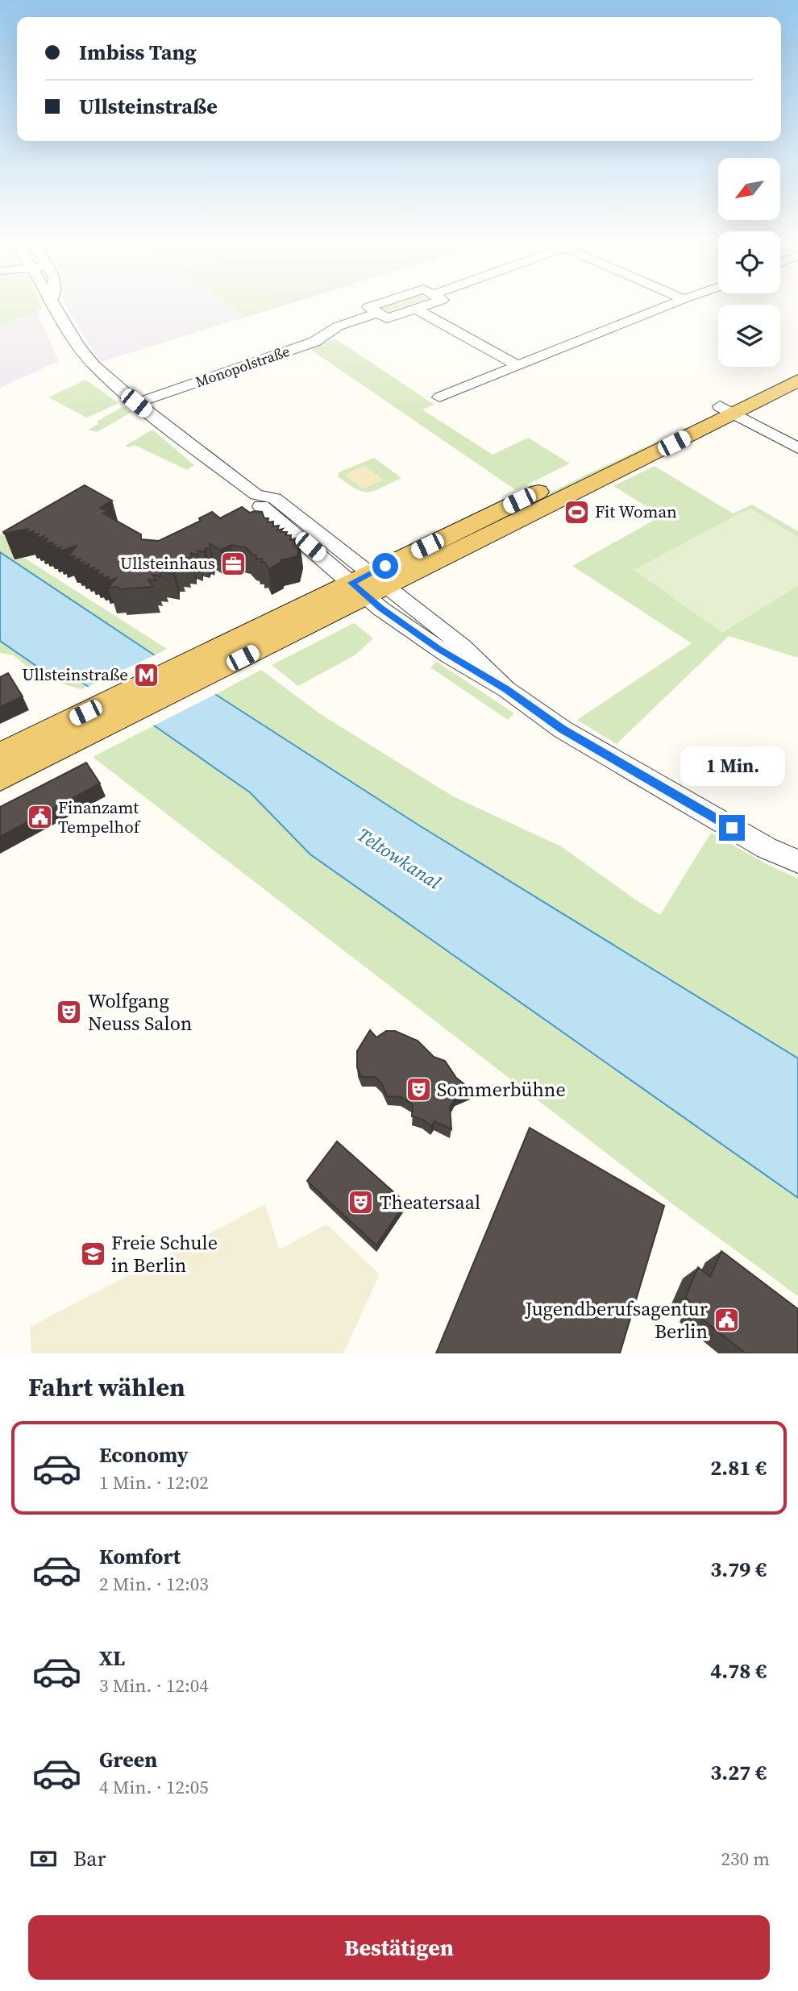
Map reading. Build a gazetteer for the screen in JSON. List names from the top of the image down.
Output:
{
  "streets": {
    "street": ["Monopolstraße"]
  },
  "water": ["Teltowkanal"],
  "places": {
    "sports": ["Fit Woman"],
    "office": ["Ullsteinhaus"],
    "metro station": ["Ullsteinstraße"],
    "public building": ["Finanzamt Tempelhof", "Jugendberufsagentur Berlin"],
    "theatre": ["Wolfgang Neuss Salon", "Sommerbühne", "Theatersaal"],
    "school or university": ["Freie Schule in Berlin"]
  },
  "north": "bottom left",
  "page": {
    "banner": ["Imbiss Tang", "Ullsteinstraße"],
    "bubble": "1 Min.",
    "heading": "Fahrt wählen",
    "list": [
      {
        "name": "Economy",
        "note": "1 Min. · 12:02",
        "value": "2.81 €"
      },
      {
        "name": "Komfort",
        "note": "2 Min. · 12:03",
        "value": "3.79 €"
      },
      {
        "name": "XL",
        "note": "3 Min. · 12:04",
        "value": "4.78 €"
      },
      {
        "name": "Green",
        "note": "4 Min. · 12:05",
        "value": "3.27 €"
      }
    ],
    "pay": ["Bar", "230 m"],
    "buttons": "Bestätigen"
  }
}
